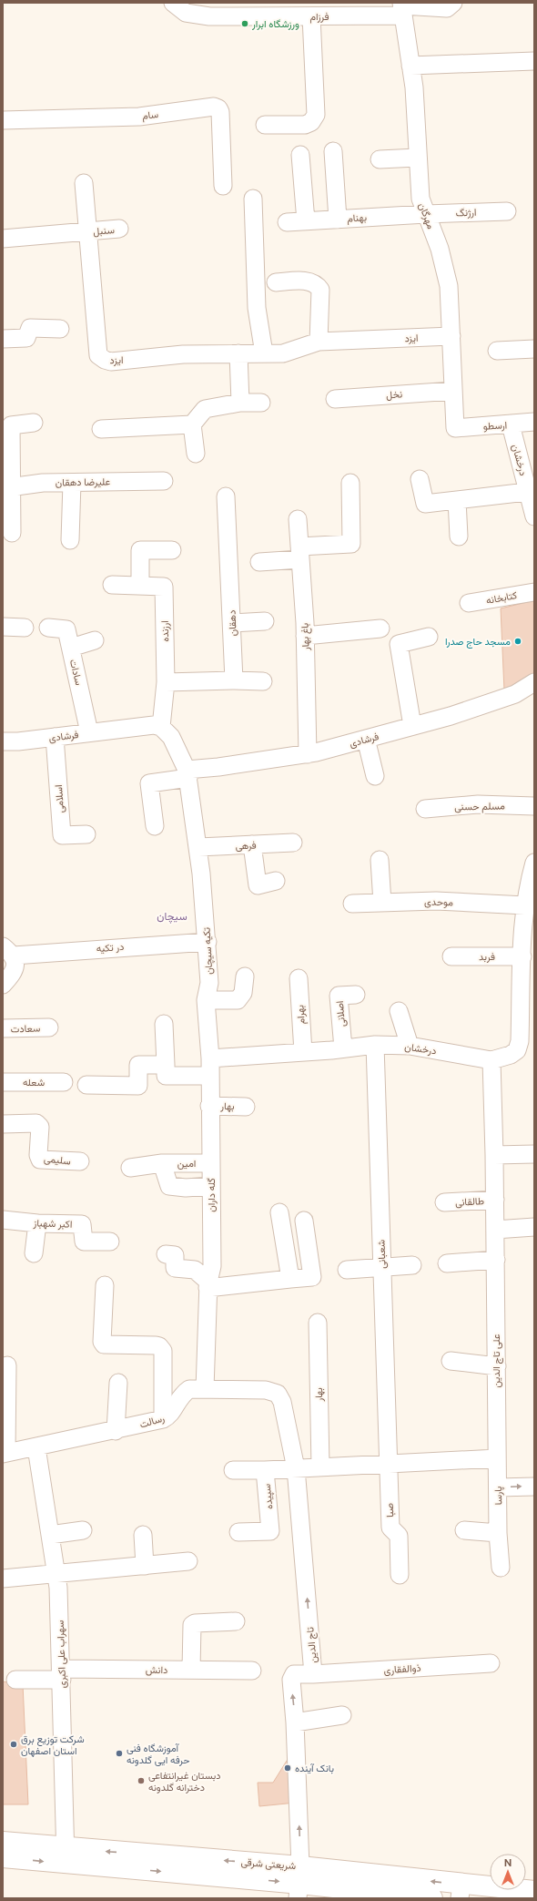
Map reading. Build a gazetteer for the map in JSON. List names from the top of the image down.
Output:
{
  "streets": {
    "main road": ["شریعتی شرقی"],
    "street": [
      "فرزام",
      "سام",
      "ارژنگ",
      "مهرگان",
      "بهنام",
      "سنبل",
      "ایزد",
      "نخل",
      "ارسطو",
      "درخشان",
      "علیرضا دهقان",
      "کتابخانه",
      "دهقان",
      "ارزنده",
      "باغ بهار",
      "سادات",
      "فرشادی",
      "اسلامی",
      "مسلم حسنی",
      "فرهی",
      "موحدی",
      "در تکیه",
      "تکیه سیچان",
      "فربد",
      "اصلانی",
      "بهرام",
      "سعادت",
      "شعله",
      "بهار",
      "سلیمی",
      "امین",
      "گله داران",
      "طالقانی",
      "اکبر شهباز",
      "شعبانی",
      "علی تاج الدین",
      "رسالت",
      "پارسا",
      "سپیده",
      "صبا",
      "تاج الدین",
      "سهراب علی اکبری",
      "ذوالفقاری",
      "دانش"
    ]
  },
  "crossings": [
    ["فرزام", "مهرگان"],
    ["ارژنگ", "مهرگان"],
    ["ارژنگ", "بهنام"],
    ["مهرگان", "بهنام"],
    ["مهرگان", "ایزد"],
    ["مهرگان", "نخل"],
    ["مهرگان", "ارسطو"],
    ["سنبل", "ایزد"],
    ["ارسطو", "درخشان"],
    ["درخشان", "موحدی"],
    ["درخشان", "فربد"],
    ["درخشان", "اصلانی"],
    ["درخشان", "بهرام"],
    ["درخشان", "گله داران"],
    ["درخشان", "شعبانی"],
    ["درخشان", "علی تاج الدین"],
    ["ارزنده", "فرشادی"],
    ["باغ بهار", "فرشادی"],
    ["سادات", "فرشادی"],
    ["فرشادی", "اسلامی"],
    ["فرهی", "تکیه سیچان"],
    ["در تکیه", "تکیه سیچان"],
    ["تکیه سیچان", "گله داران"],
    ["بهار", "گله داران"],
    ["امین", "گله داران"],
    ["گله داران", "رسالت"],
    ["طالقانی", "علی تاج الدین"],
    ["شعبانی", "صبا"],
    ["علی تاج الدین", "پارسا"],
    ["رسالت", "سپیده"],
    ["رسالت", "تاج الدین"],
    ["رسالت", "سهراب علی اکبری"],
    ["سپیده", "تاج الدین"],
    ["تاج الدین", "ذوالفقاری"],
    ["تاج الدین", "شریعتی شرقی"],
    ["سهراب علی اکبری", "دانش"],
    ["سهراب علی اکبری", "شریعتی شرقی"]
  ],
  "one_way": ["تاج الدین"],
  "districts": ["سیچان"],
  "places": [
    "ورزشگاه ابرار",
    "مسجد حاج صدرا",
    "شرکت توزیع برق استان اصفهان",
    "آموزشگاه فنی حرفه ایی گلدونه",
    "بانک آینده",
    "دبستان غیرانتفاعی دخترانه گلدونه"
  ],
  "north": "top"
}
